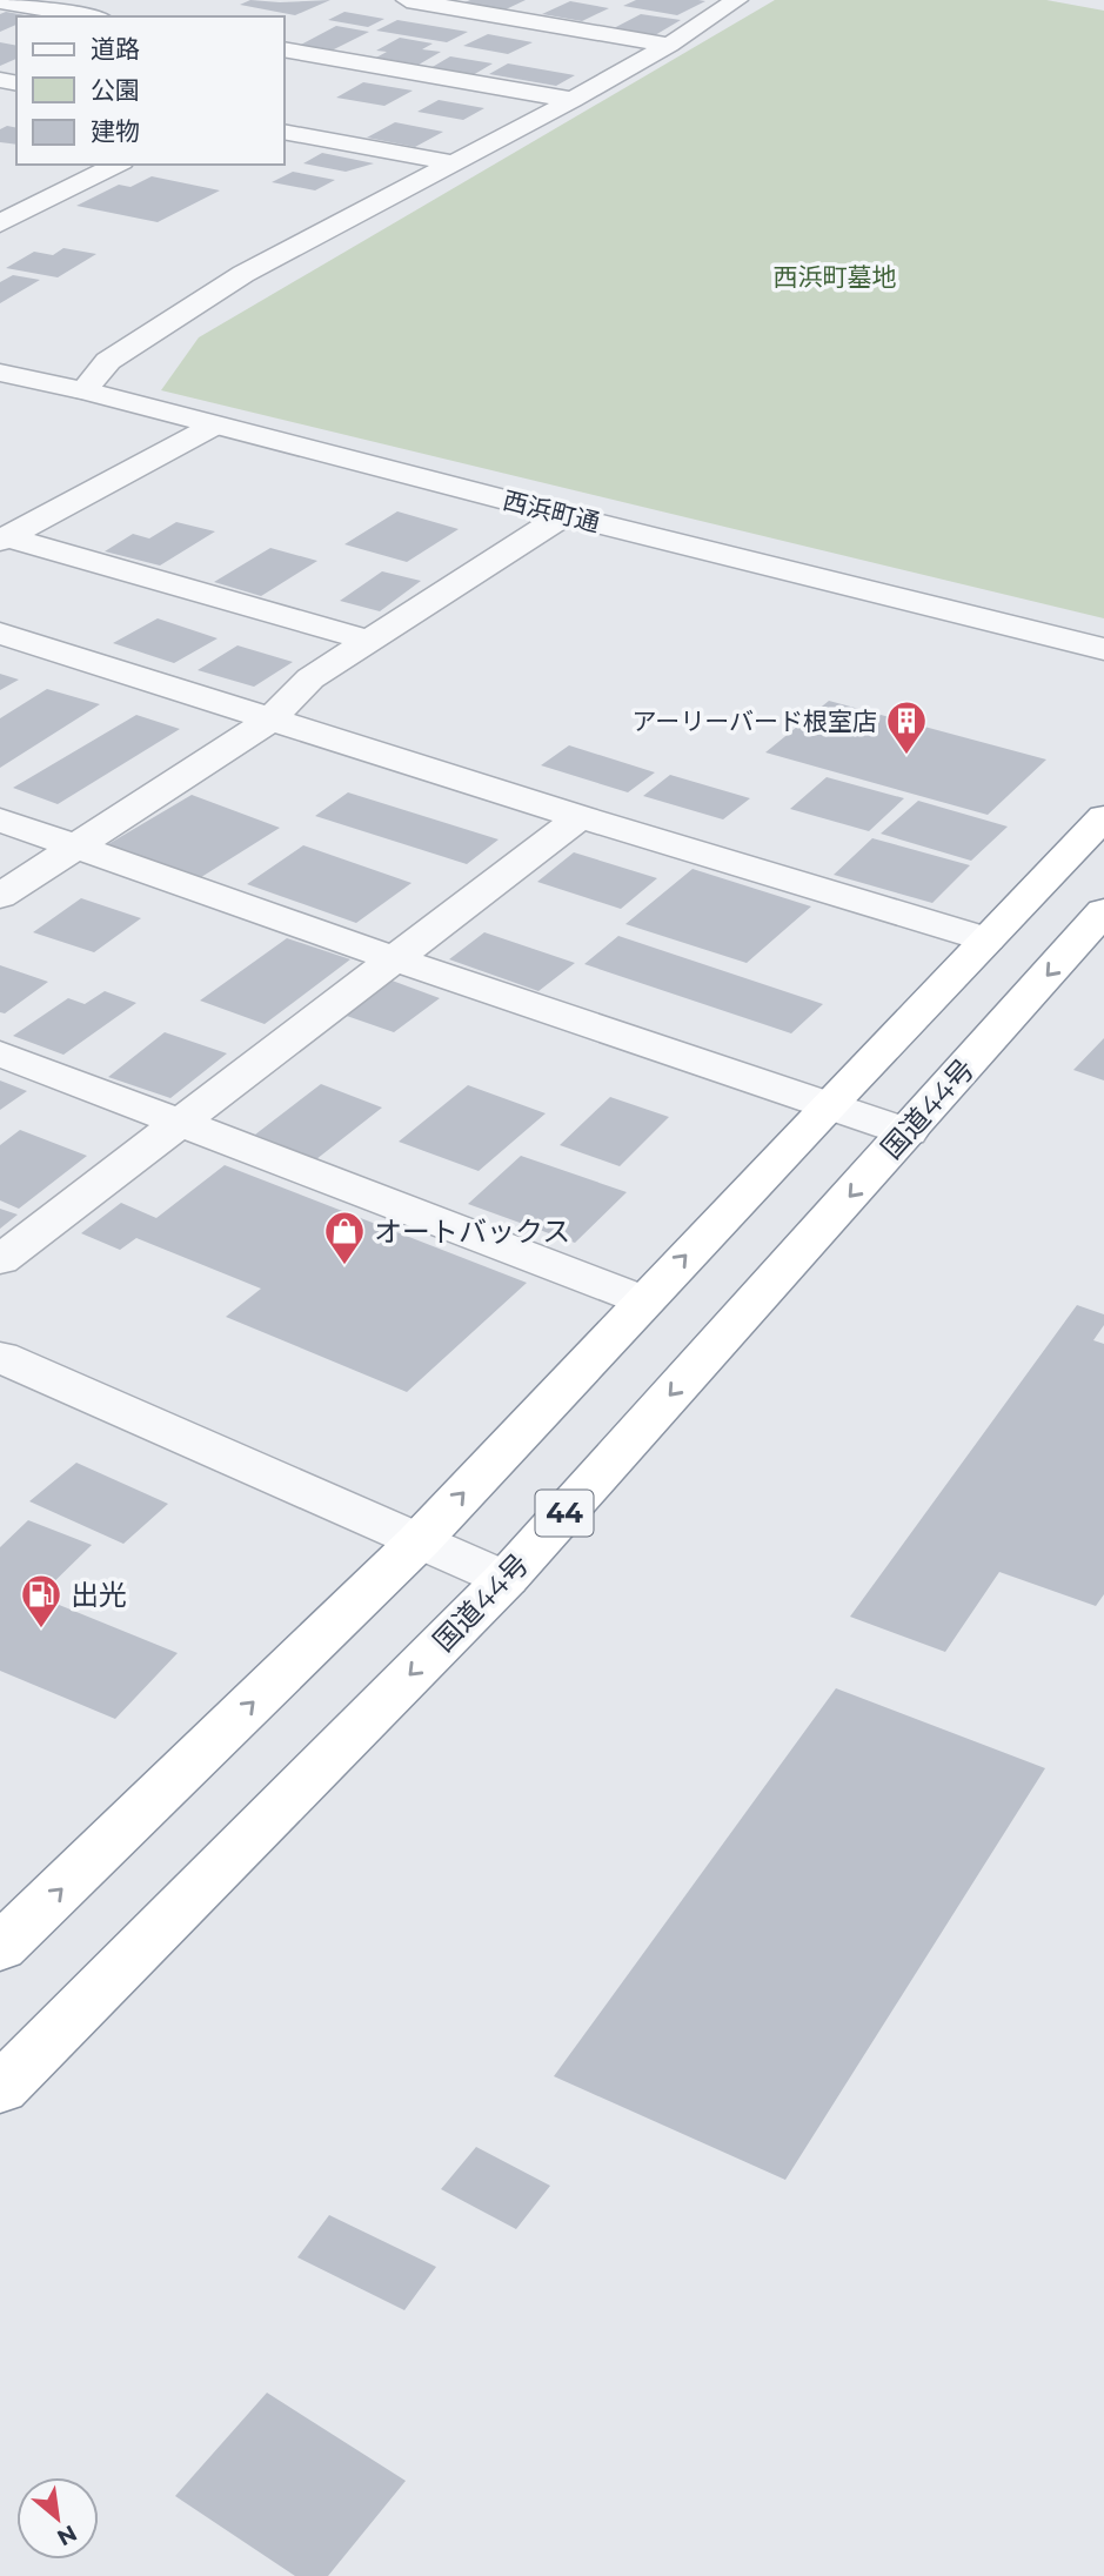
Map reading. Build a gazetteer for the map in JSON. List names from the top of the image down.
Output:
{
  "streets": {
    "highway": ["国道44号", "44"],
    "street": ["西浜町通"]
  },
  "parks": ["西浜町墓地"],
  "places": {
    "building": ["アーリーバード根室店"],
    "shop": ["オートバックス"],
    "fuel station": ["出光"]
  },
  "legend": ["道路", "公園", "建物"],
  "north": "bottom right"
}
